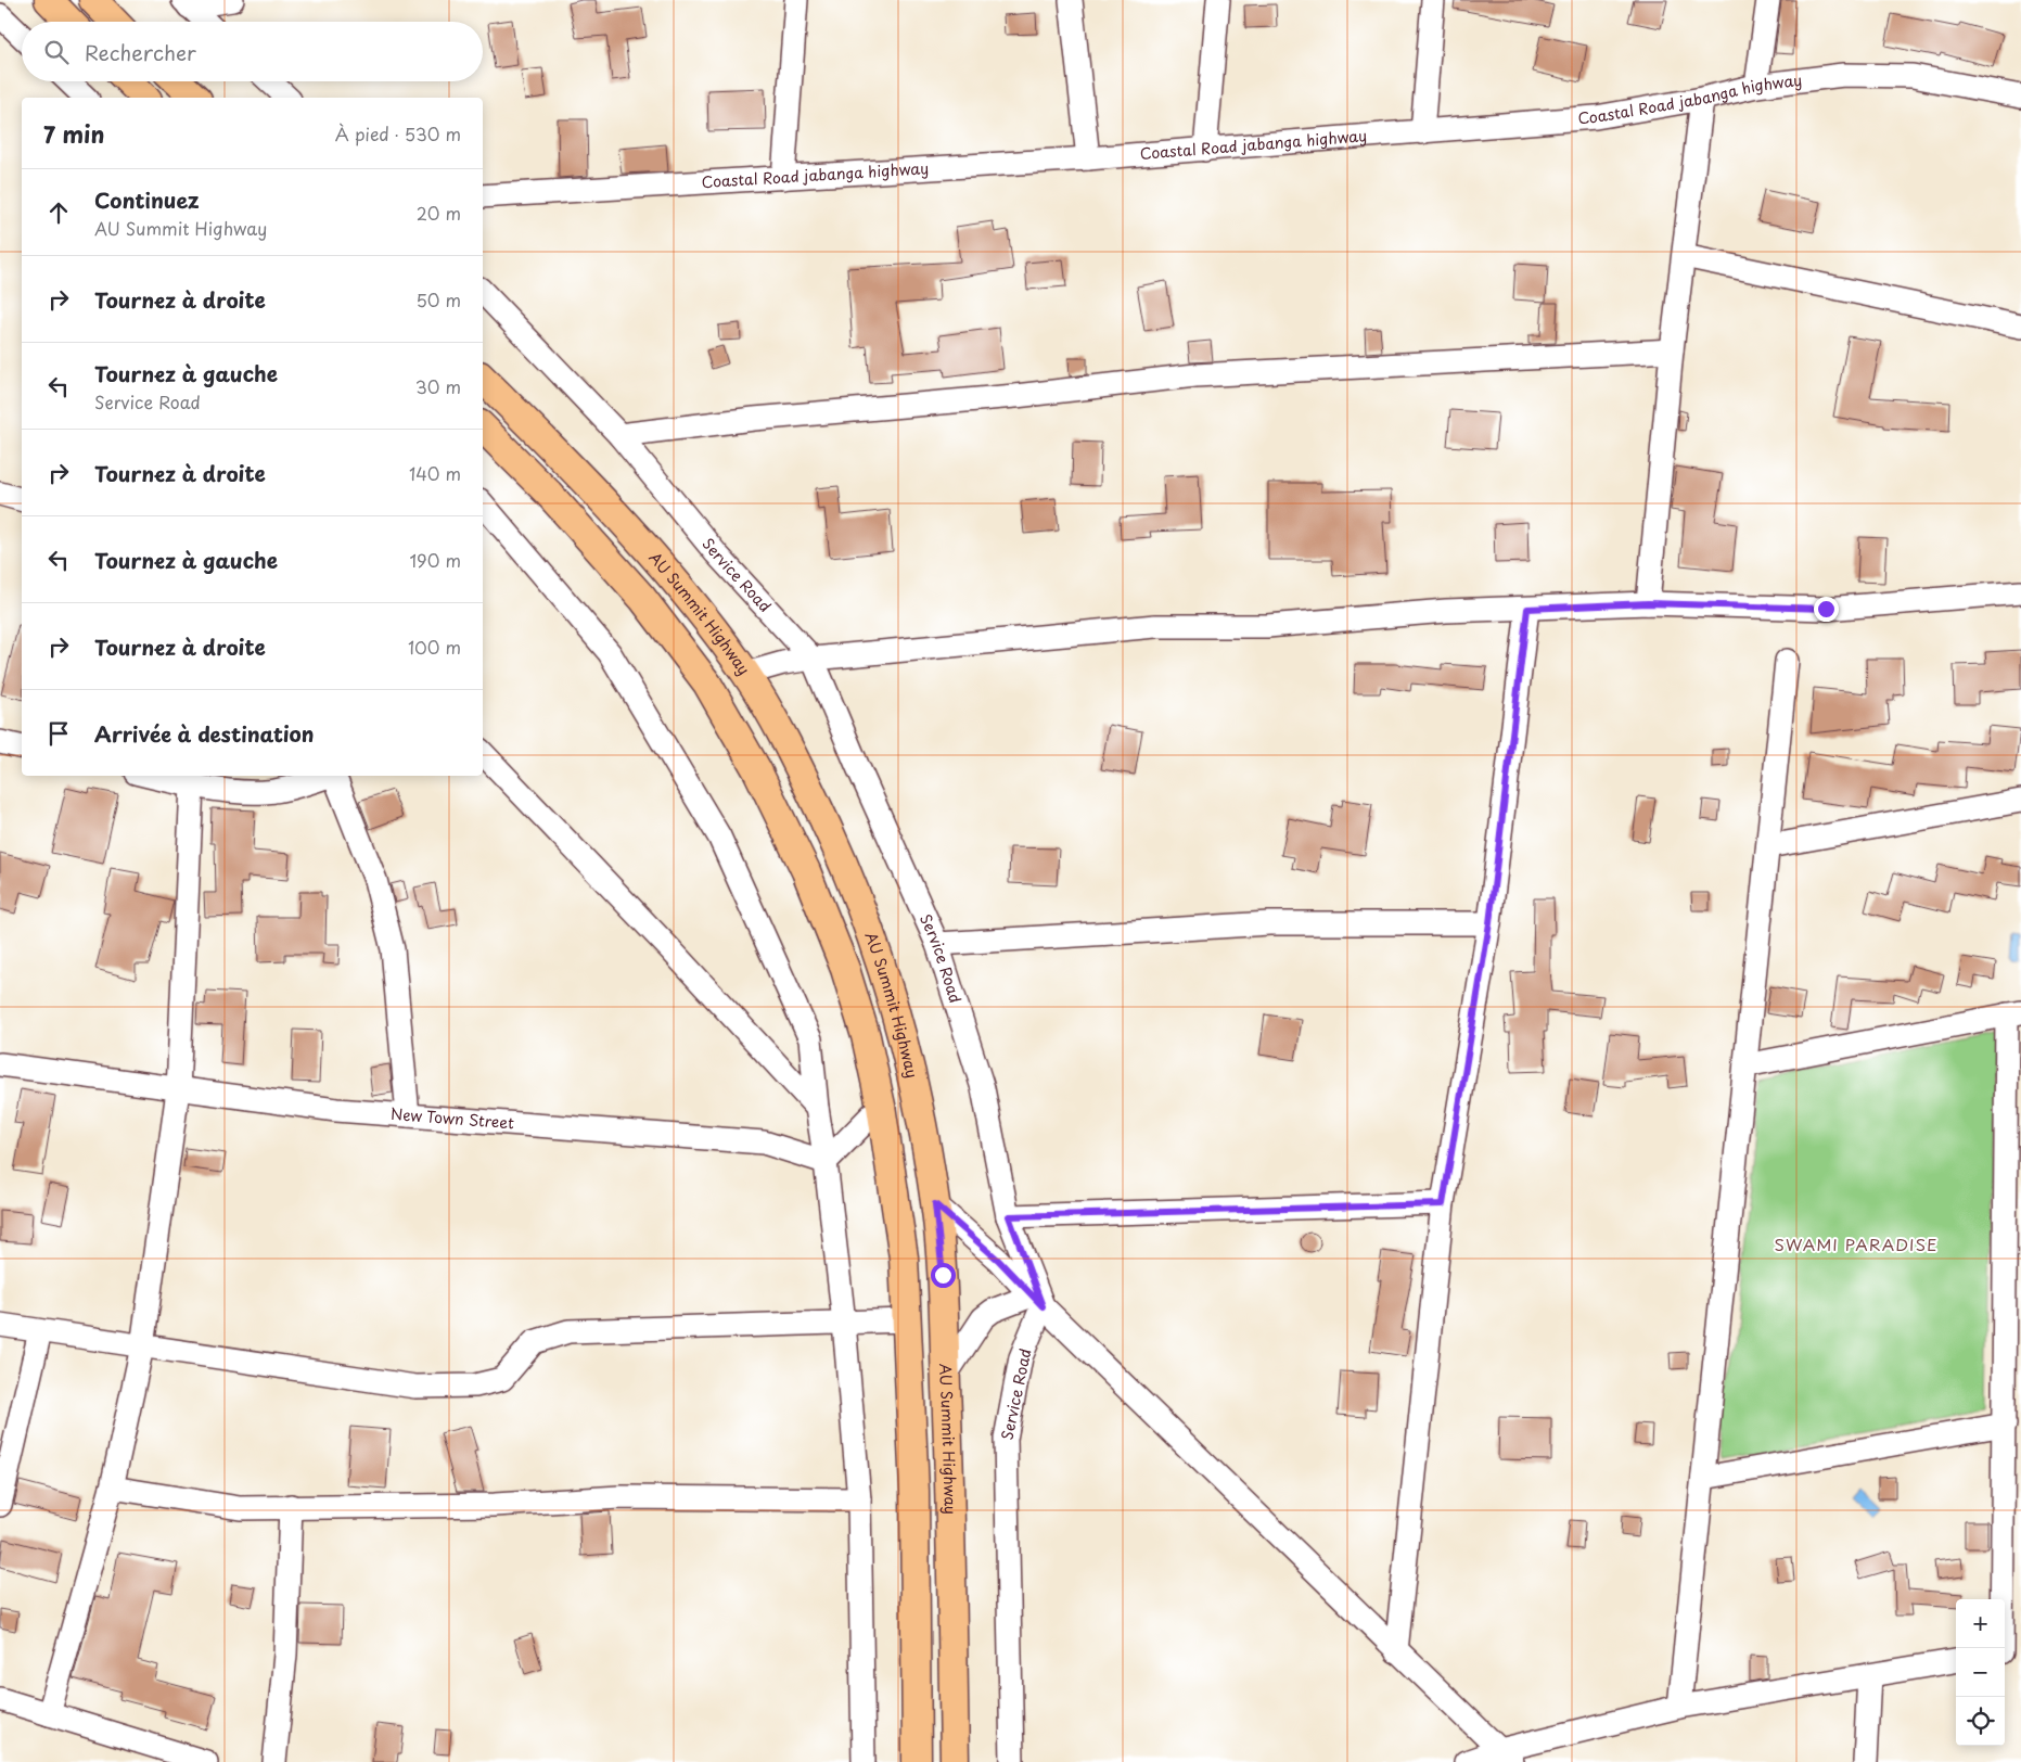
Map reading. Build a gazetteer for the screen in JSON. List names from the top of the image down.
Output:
{
  "streets": {
    "main road": ["AU Summit Highway"],
    "street": ["Coastal Road jabanga highway", "Service Road", "New Town Street"]
  },
  "districts": ["SWAMI PARADISE"],
  "page": {
    "search": "Rechercher",
    "heading": ["7 min", "À pied · 530 m"],
    "list": [
      ["Continuez", "AU Summit Highway", "20 m"],
      ["Tournez à droite", "50 m"],
      ["Tournez à gauche", "Service Road", "30 m"],
      ["Tournez à droite", "140 m"],
      ["Tournez à gauche", "190 m"],
      ["Tournez à droite", "100 m"],
      "Arrivée à destination"
    ],
    "map_buttons": ["+", "−"]
  }
}
